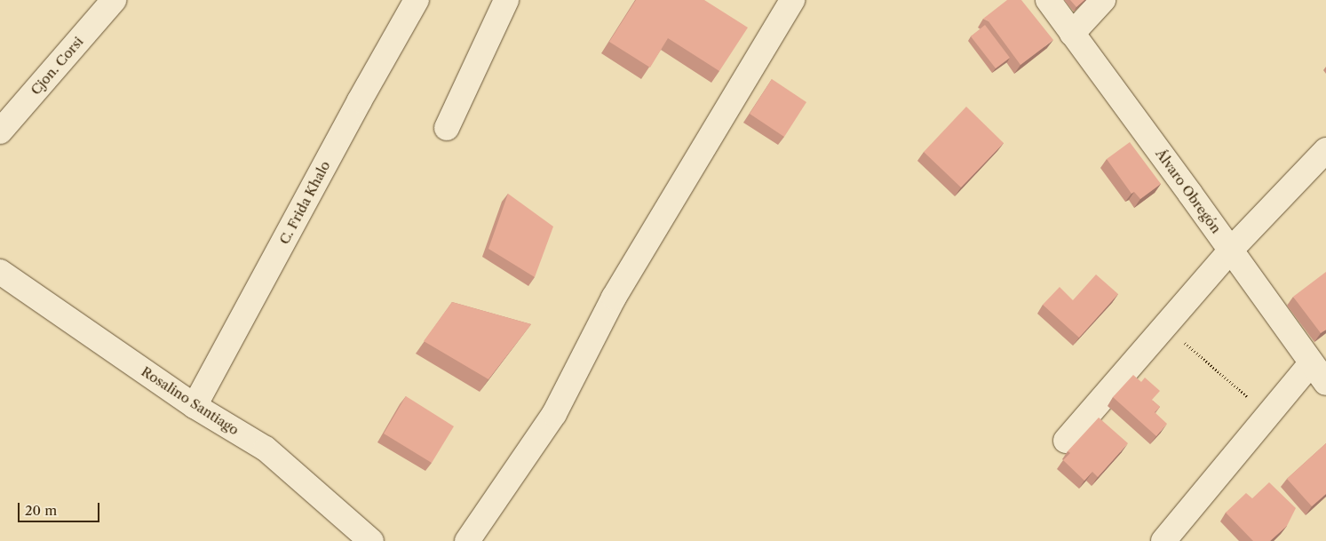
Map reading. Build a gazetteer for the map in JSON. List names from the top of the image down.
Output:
{
  "streets": {
    "street": [
      "Cjon. Corsi",
      "Álvaro Obregón",
      "C. Frida Khalo",
      "Rosalino Santiago"
    ]
  },
  "crossings": [
    ["C. Frida Khalo", "Rosalino Santiago"]
  ],
  "scale_bar": "20 m"
}
